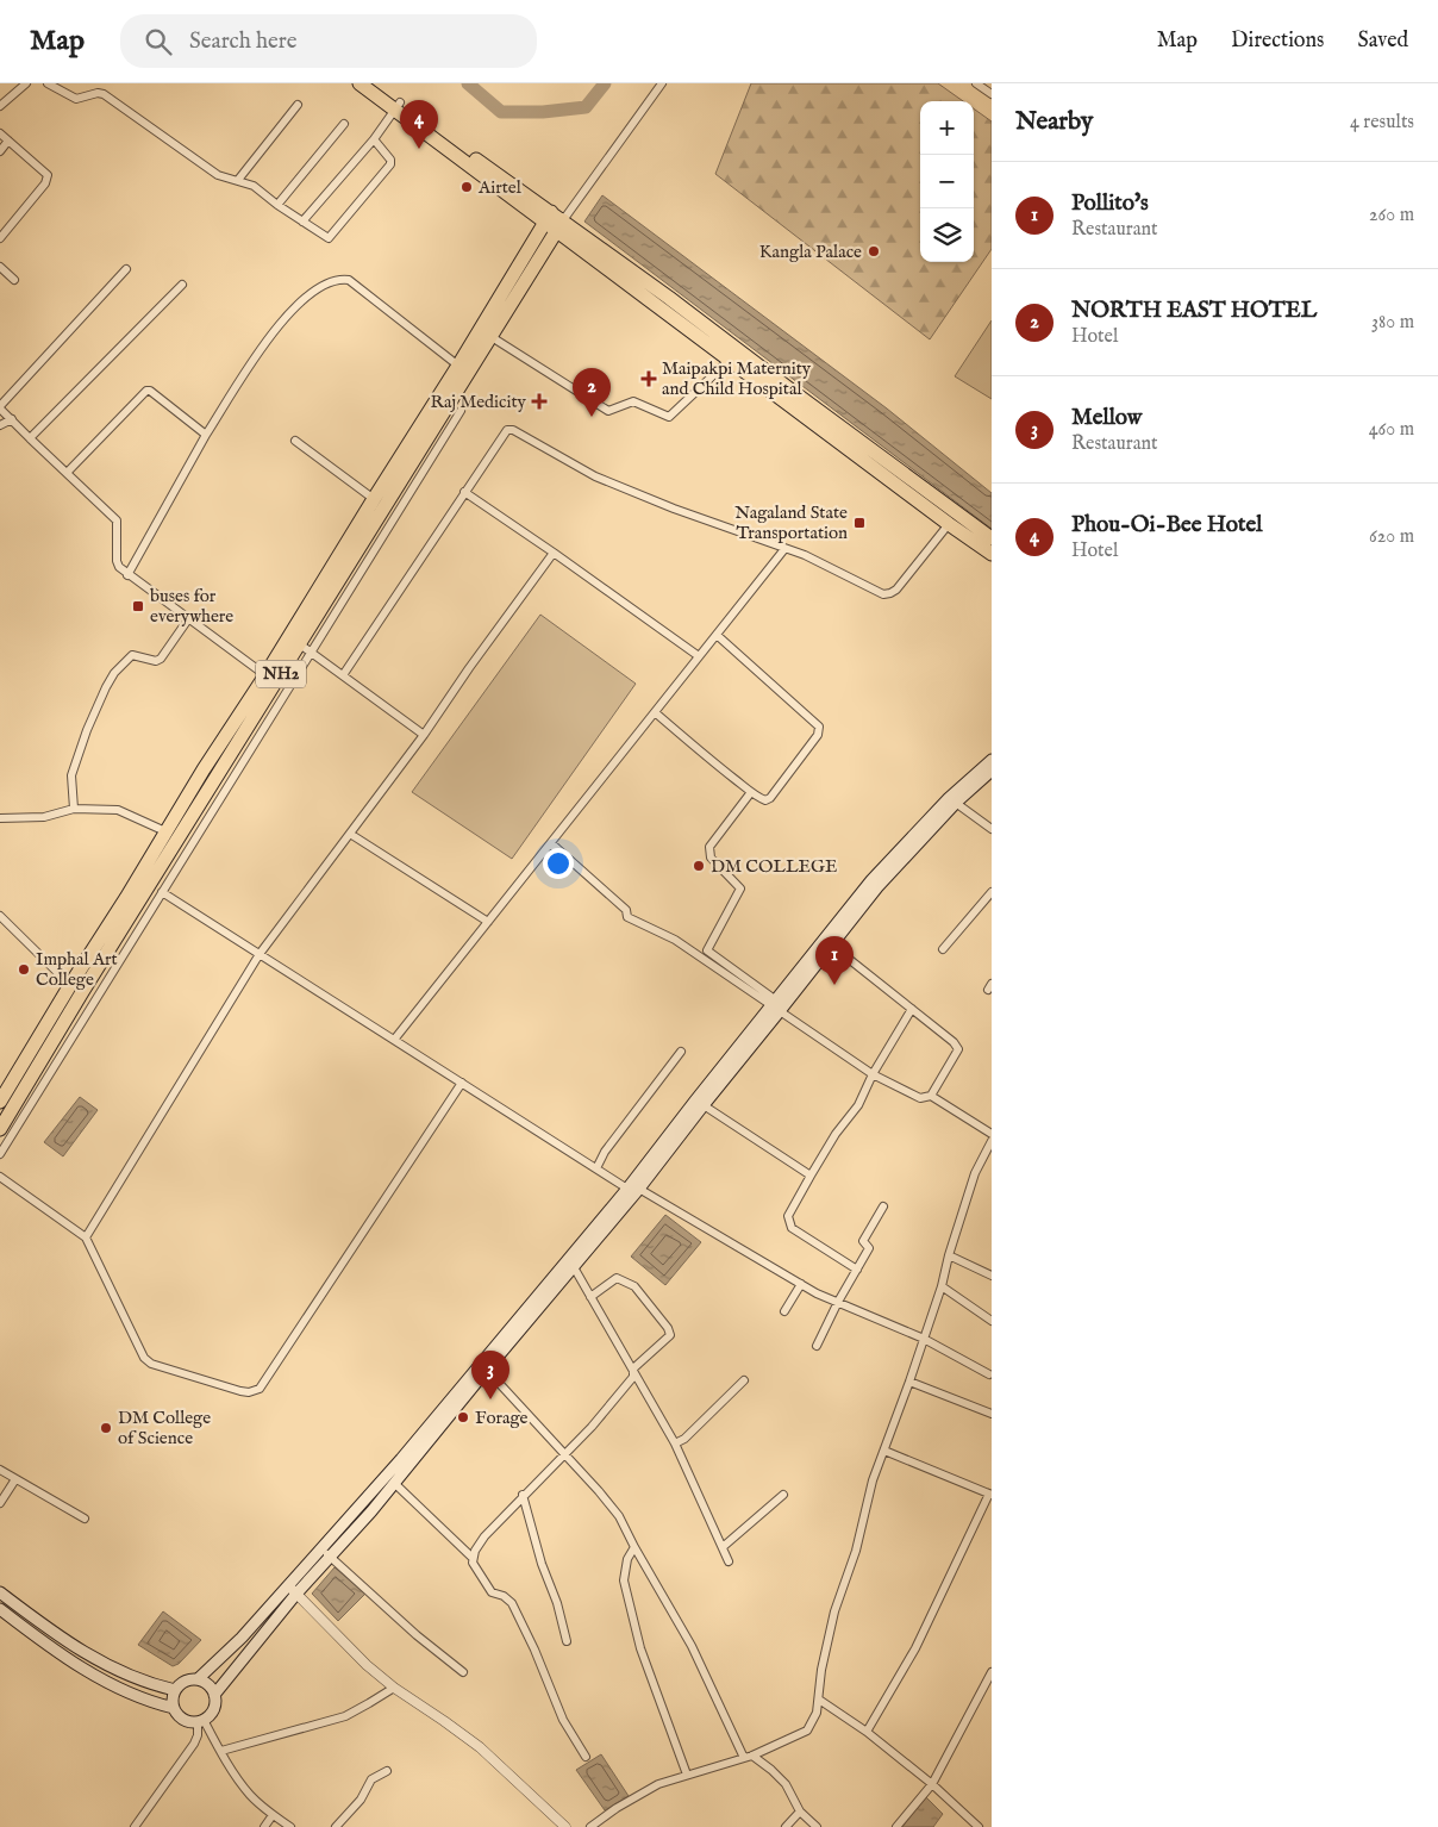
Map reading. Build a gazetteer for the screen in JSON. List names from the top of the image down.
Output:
{
  "streets": {
    "highway": ["NH2"]
  },
  "places": {
    "other": [
      "Airtel",
      "Kangla Palace",
      "DM COLLEGE",
      "Imphal Art College",
      "Forage",
      "DM College of Science"
    ],
    "health": ["Maipakpi Maternity and Child Hospital", "Raj Medicity"],
    "transit": ["Nagaland State Transportation", "buses for everywhere"]
  },
  "page": {
    "header": "Map",
    "search": "Search here",
    "nav": ["Map", "Directions", "Saved"],
    "heading": ["Nearby", "4 results"],
    "pins": [
      "4",
      "2",
      "1",
      "3"
    ],
    "map_buttons": ["+", "−"],
    "list": [
      {
        "mark": "1",
        "name": "Pollito's",
        "note": "Restaurant",
        "value": "260 m"
      },
      {
        "mark": "2",
        "name": "NORTH EAST HOTEL",
        "note": "Hotel",
        "value": "380 m"
      },
      {
        "mark": "3",
        "name": "Mellow",
        "note": "Restaurant",
        "value": "460 m"
      },
      {
        "mark": "4",
        "name": "Phou-Oi-Bee Hotel",
        "note": "Hotel",
        "value": "620 m"
      }
    ]
  }
}
